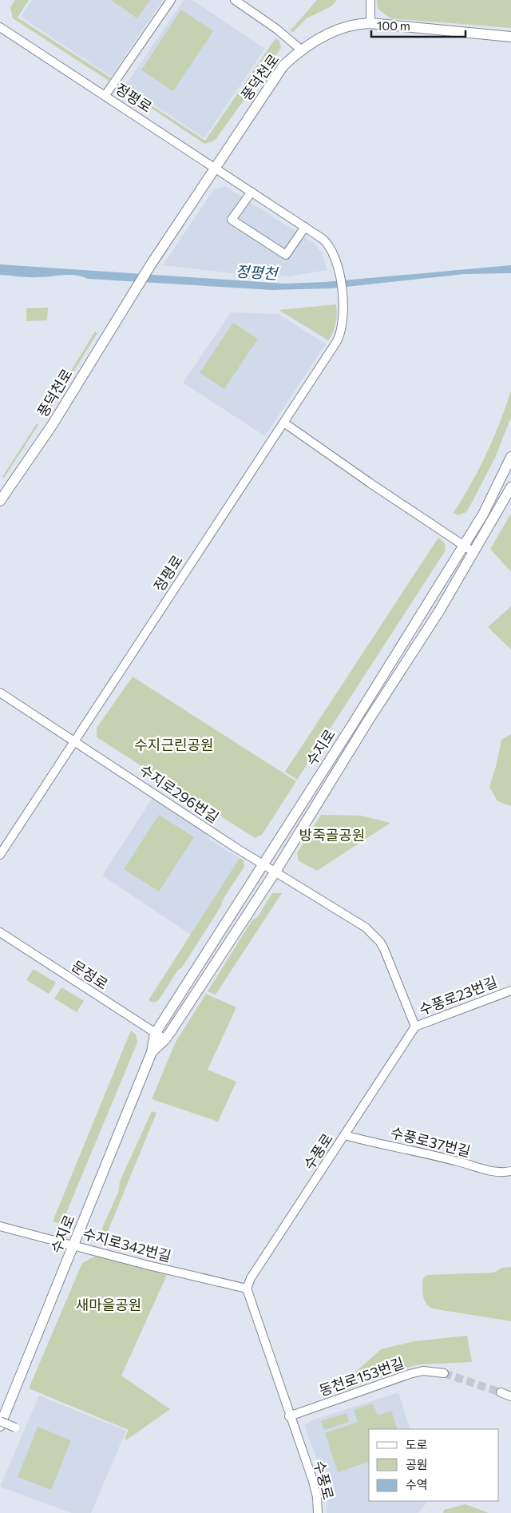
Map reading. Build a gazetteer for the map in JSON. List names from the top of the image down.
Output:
{
  "streets": {
    "main road": ["풍덕천로", "수지로"],
    "street": [
      "정평로",
      "수지로296번길",
      "문정로",
      "수풍로23번길",
      "수풍로37번길",
      "수풍로",
      "수지로342번길",
      "동천로153번길"
    ]
  },
  "crossings": [
    ["풍덕천로", "정평로"],
    ["정평로", "수지로296번길"],
    ["수지로", "수지로296번길"],
    ["수지로", "문정로"],
    ["수지로", "수지로342번길"],
    ["수풍로23번길", "수풍로"],
    ["수풍로37번길", "수풍로"],
    ["수풍로", "수지로342번길"],
    ["수풍로", "동천로153번길"]
  ],
  "water": ["정평천"],
  "parks": ["수지근린공원", "방죽골공원", "새마을공원"],
  "legend": ["도로", "공원", "수역"],
  "scale_bar": "100 m"
}
